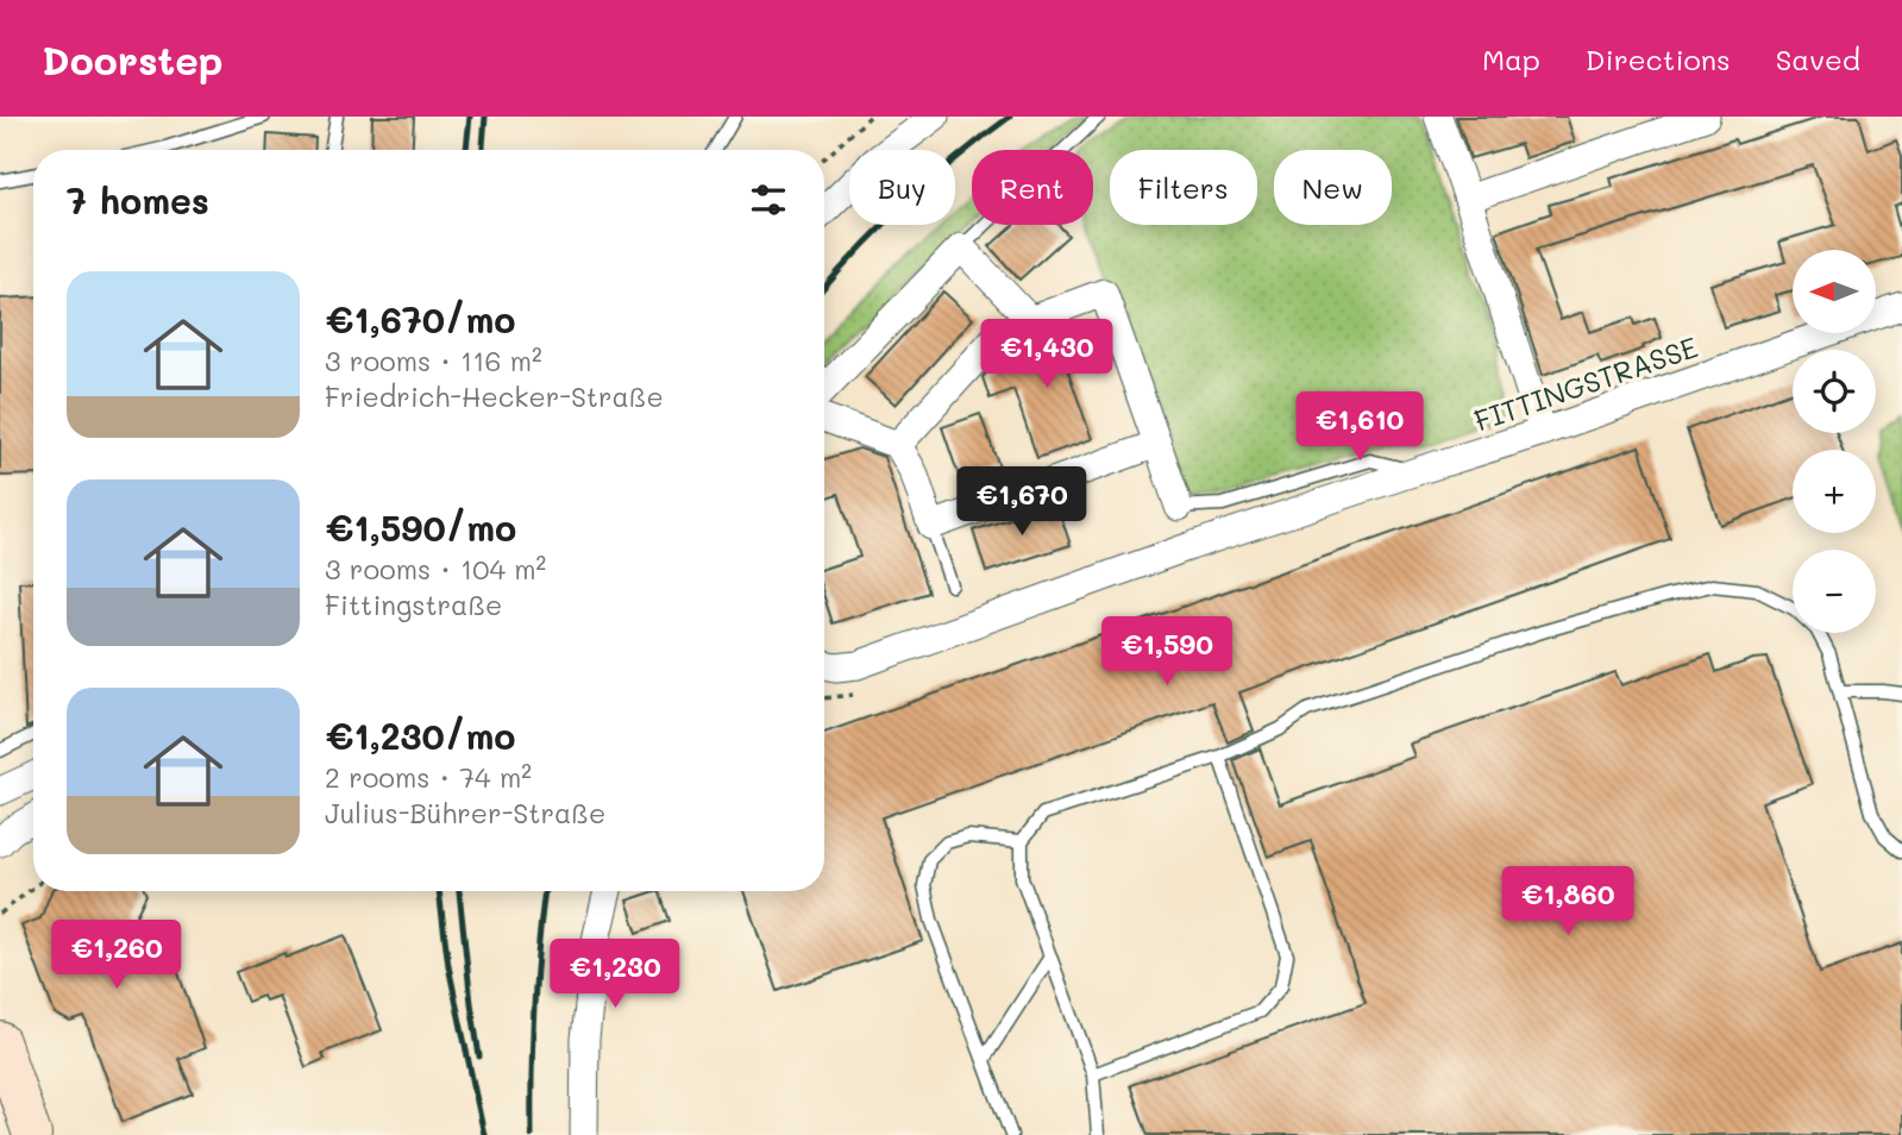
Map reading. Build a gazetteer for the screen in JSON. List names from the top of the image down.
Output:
{
  "streets": {
    "street": ["FITTINGSTRASSE"]
  },
  "north": "left",
  "page": {
    "header": "Doorstep",
    "nav": ["Map", "Directions", "Saved"],
    "chip": [
      "Buy",
      "Rent",
      "Filters",
      "New"
    ],
    "heading": "7 homes",
    "map_buttons": ["+", "−"],
    "list": [
      {
        "name": "€1,670/mo",
        "note": "3 rooms · 116 m² · Friedrich-Hecker-Straße"
      },
      {
        "name": "€1,590/mo",
        "note": "3 rooms · 104 m² · Fittingstraße"
      },
      {
        "name": "€1,230/mo",
        "note": "2 rooms · 74 m² · Julius-Bührer-Straße"
      }
    ],
    "price": [
      "€1,430",
      "€1,610",
      "€1,670",
      "€1,590",
      "€1,860",
      "€1,260",
      "€1,230"
    ]
  }
}
